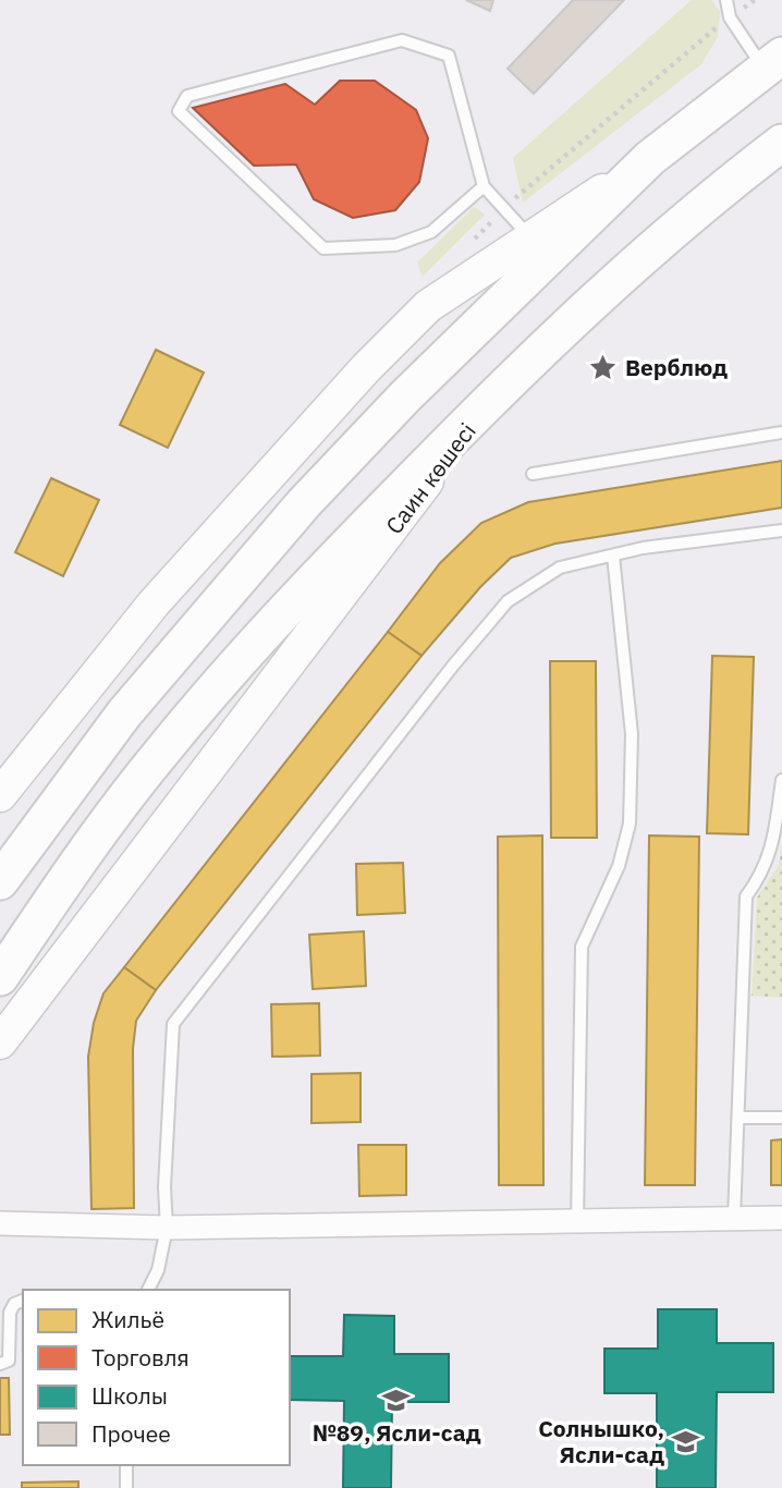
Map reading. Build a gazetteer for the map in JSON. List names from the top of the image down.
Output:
{
  "streets": {
    "main road": ["Саин көшесі"]
  },
  "places": {
    "place": ["Верблюд"],
    "school or university": ["№89, Ясли-сад", "Солнышко, Ясли-сад"]
  },
  "legend": [
    "Жильё",
    "Торговля",
    "Школы",
    "Прочее"
  ]
}
